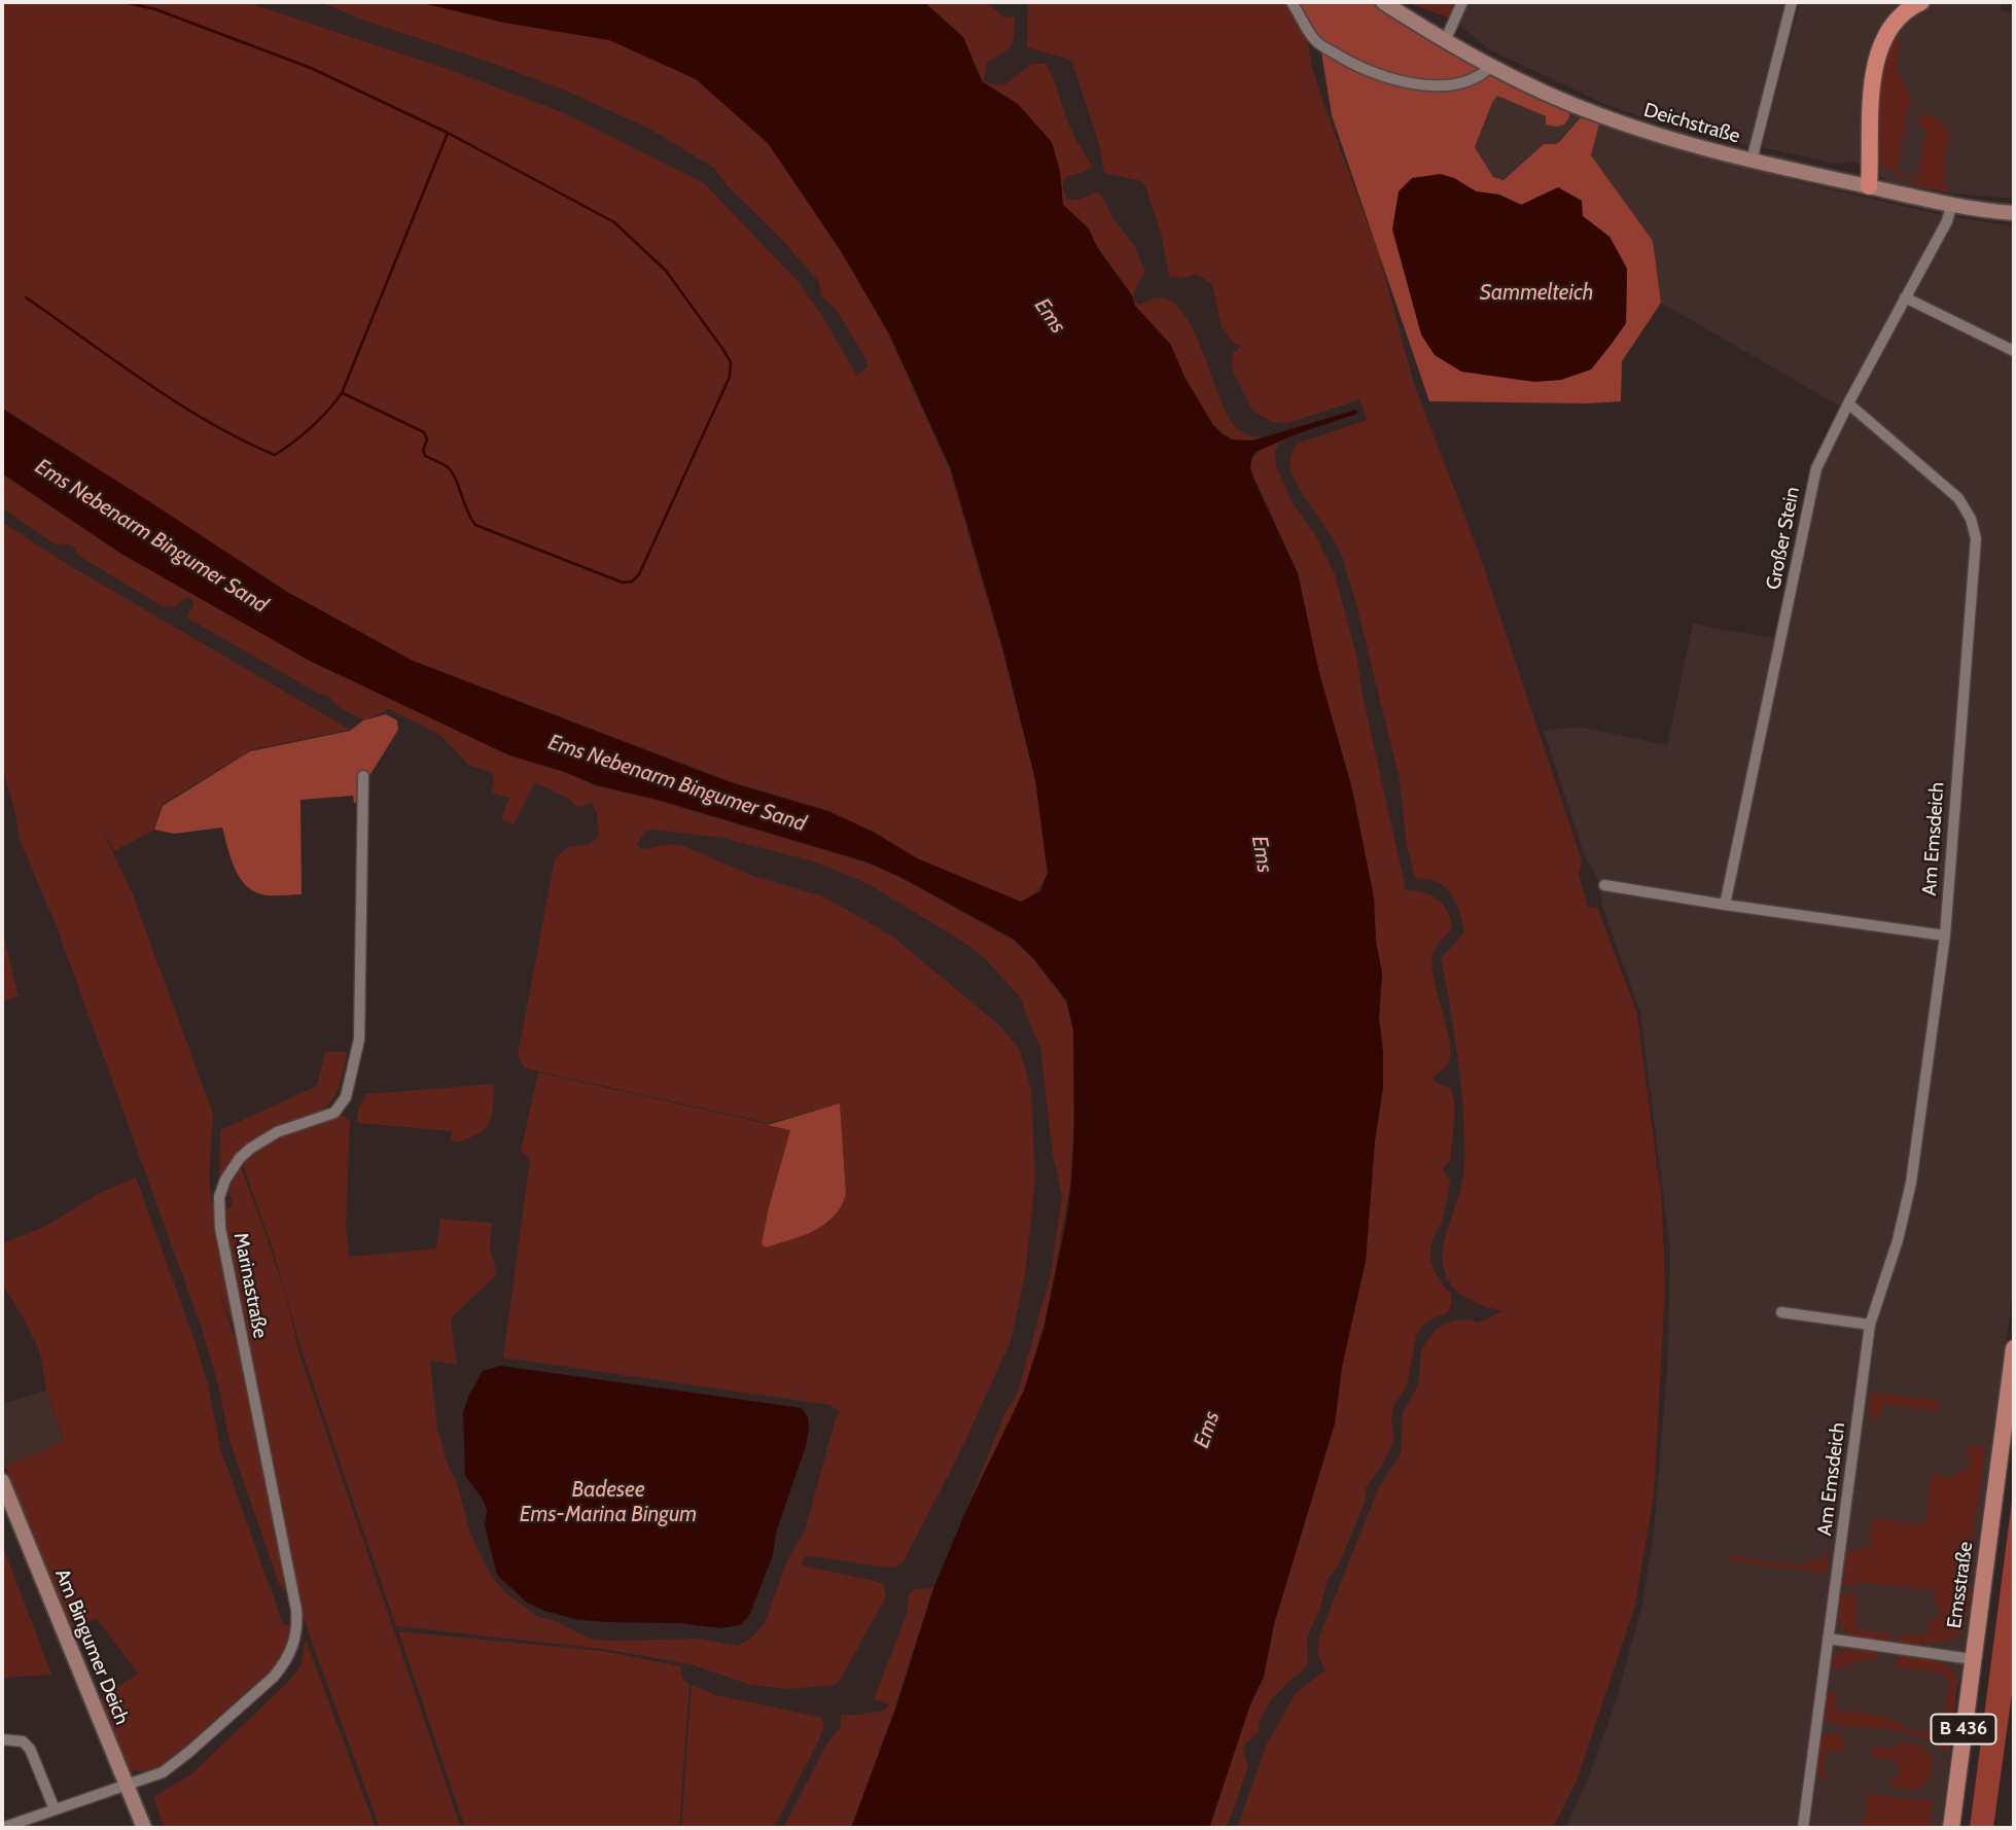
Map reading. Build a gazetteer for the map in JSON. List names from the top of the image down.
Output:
{
  "streets": {
    "main road": [
      "Deichstraße",
      "Emsstraße",
      "Am Bingumer Deich",
      "B 436"
    ],
    "street": ["Großer Stein", "Am Emsdeich", "Marinastraße"]
  },
  "crossings": [
    ["Deichstraße", "Großer Stein"],
    ["Großer Stein", "Am Emsdeich"],
    ["Marinastraße", "Am Bingumer Deich"]
  ],
  "water": [
    "Sammelteich",
    "Ems",
    "Ems Nebenarm Bingumer Sand",
    "Badesee Ems-Marina Bingum"
  ]
}
